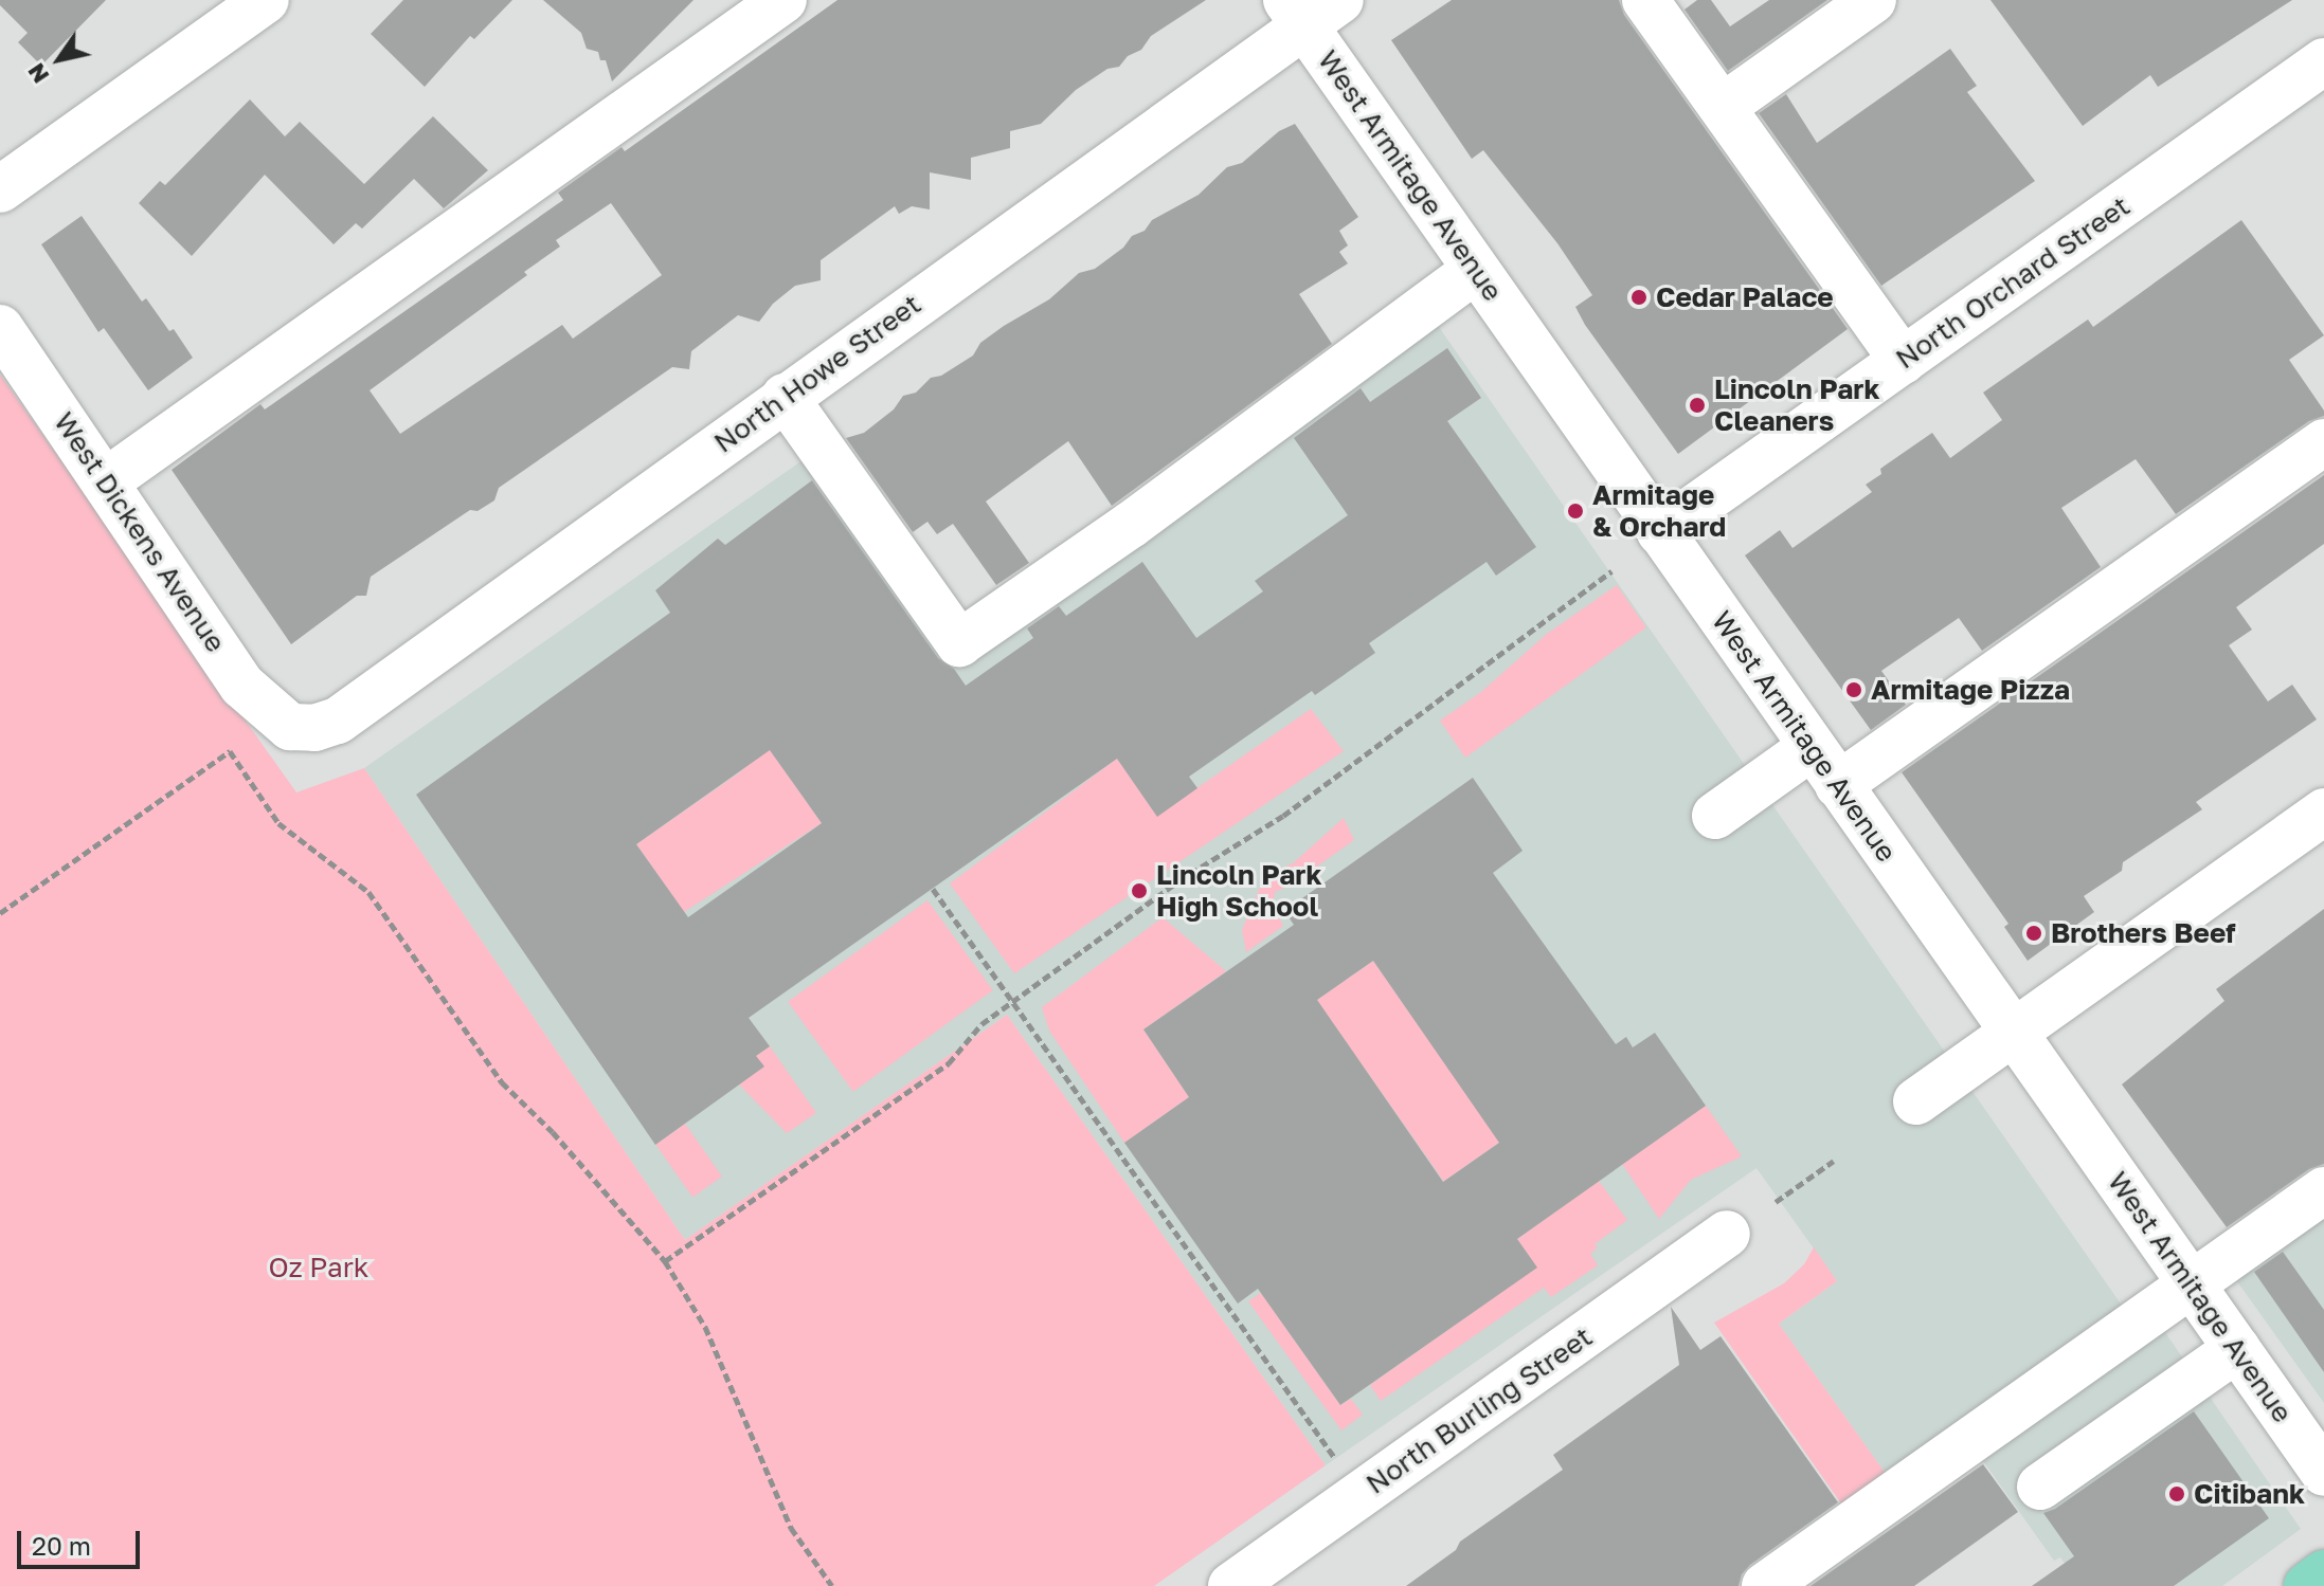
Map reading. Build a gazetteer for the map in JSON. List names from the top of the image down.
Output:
{
  "streets": {
    "street": [
      "West Armitage Avenue",
      "North Orchard Street",
      "North Howe Street",
      "West Dickens Avenue",
      "North Burling Street"
    ]
  },
  "crossings": [
    ["West Armitage Avenue", "North Orchard Street"],
    ["West Armitage Avenue", "North Howe Street"],
    ["North Howe Street", "West Dickens Avenue"]
  ],
  "parks": ["Oz Park"],
  "places": [
    "Cedar Palace",
    "Lincoln Park Cleaners",
    "Armitage & Orchard",
    "Armitage Pizza",
    "Lincoln Park High School",
    "Brothers Beef",
    "Citibank"
  ],
  "scale_bar": "20 m",
  "north": "bottom left"
}
